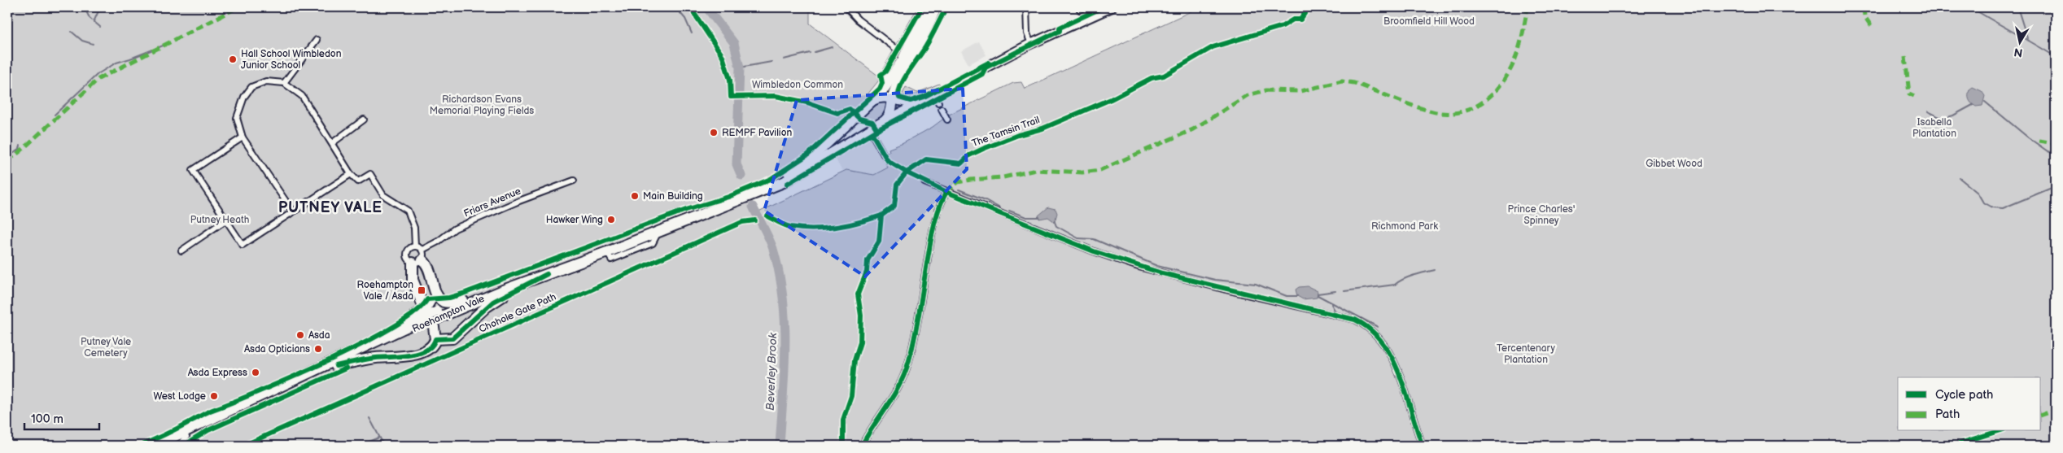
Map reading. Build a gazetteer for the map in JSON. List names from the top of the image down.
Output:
{
  "streets": {
    "highway": ["Roehampton Vale"],
    "street": ["Friars Avenue"],
    "cycle path": ["The Tamsin Trail", "Chohole Gate Path"]
  },
  "districts": ["PUTNEY VALE"],
  "water": ["Beverley Brook"],
  "parks": [
    "Broomfield Hill Wood",
    "Wimbledon Common",
    "Richardson Evans Memorial Playing Fields",
    "Isabella Plantation",
    "Gibbet Wood",
    "Prince Charles' Spinney",
    "Putney Heath",
    "Richmond Park",
    "Putney Vale Cemetery",
    "Tercentenary Plantation"
  ],
  "places": {
    "other": [
      "Hall School Wimbledon Junior School",
      "REMPF Pavilion",
      "Main Building",
      "Hawker Wing",
      "Asda",
      "Asda Opticians",
      "Asda Express",
      "West Lodge"
    ],
    "transit": ["Roehampton Vale / Asda"]
  },
  "legend": ["Cycle path", "Path"],
  "scale_bar": "100 m",
  "north": "bottom"
}
